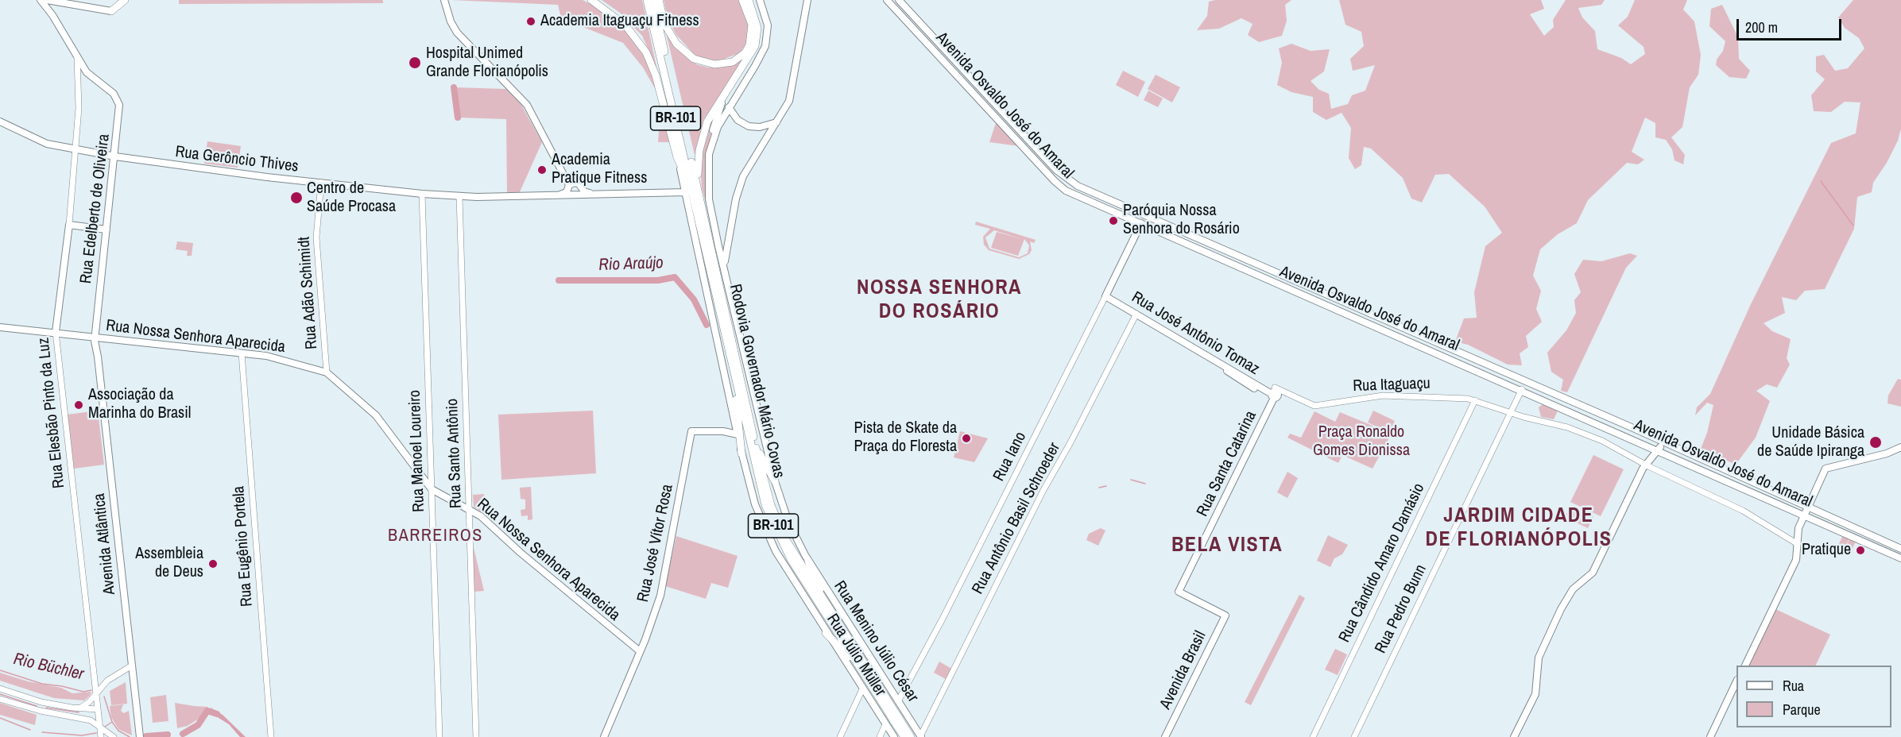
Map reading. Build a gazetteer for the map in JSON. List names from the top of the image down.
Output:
{
  "streets": {
    "highway": ["BR-101", "Rodovia Governador Mário Covas"],
    "main road": [
      "Avenida Osvaldo José do Amaral",
      "Rua Gerôncio Thives",
      "Rua Edelberto de Oliveira",
      "Rua José Antônio Tomaz",
      "Rua Nossa Senhora Aparecida",
      "Rua Elesbão Pinto da Luz",
      "Rua Iano",
      "Rua Santa Catarina",
      "Rua José Vítor Rosa",
      "Avenida Atlântica",
      "Rua Menino Júlio César",
      "Rua Júlio Müller",
      "Avenida Brasil"
    ],
    "street": [
      "Rua Adão Schimidt",
      "Rua Itaguaçu",
      "Rua Manoel Loureiro",
      "Rua Santo Antônio",
      "Rua Antônio Basil Schroeder",
      "Rua Eugênio Portela",
      "Rua Cândido Amaro Damásio",
      "Rua Pedro Bunn"
    ]
  },
  "crossings": [
    ["Avenida Osvaldo José do Amaral", "Rua Iano"],
    ["Avenida Osvaldo José do Amaral", "Rua Pedro Bunn"],
    ["Rua Gerôncio Thives", "Rua Edelberto de Oliveira"],
    ["Rua Gerôncio Thives", "Rua Adão Schimidt"],
    ["Rua Gerôncio Thives", "Rua Elesbão Pinto da Luz"],
    ["Rua Gerôncio Thives", "Rua Manoel Loureiro"],
    ["Rua Gerôncio Thives", "Rua Santo Antônio"],
    ["Rua Edelberto de Oliveira", "Rua Nossa Senhora Aparecida"],
    ["Rua Edelberto de Oliveira", "Rua Elesbão Pinto da Luz"],
    ["Rua Edelberto de Oliveira", "Avenida Atlântica"],
    ["Rua Adão Schimidt", "Rua Nossa Senhora Aparecida"],
    ["Rua José Antônio Tomaz", "Rua Itaguaçu"],
    ["Rua José Antônio Tomaz", "Rua Iano"],
    ["Rua José Antônio Tomaz", "Rua Santa Catarina"],
    ["Rua José Antônio Tomaz", "Rua Antônio Basil Schroeder"],
    ["Rua Nossa Senhora Aparecida", "Rua Elesbão Pinto da Luz"],
    ["Rua Nossa Senhora Aparecida", "Rua Manoel Loureiro"],
    ["Rua Nossa Senhora Aparecida", "Rua Santo Antônio"],
    ["Rua Nossa Senhora Aparecida", "Rua José Vítor Rosa"],
    ["Rua Nossa Senhora Aparecida", "Avenida Atlântica"],
    ["Rua Nossa Senhora Aparecida", "Rua Eugênio Portela"],
    ["Rodovia Governador Mário Covas", "Rua Iano"],
    ["Rodovia Governador Mário Covas", "Rua Menino Júlio César"],
    ["Rodovia Governador Mário Covas", "Rua Júlio Müller"],
    ["Rua Itaguaçu", "Rua Santa Catarina"],
    ["Rua Itaguaçu", "Rua Cândido Amaro Damásio"],
    ["Rua Itaguaçu", "Rua Pedro Bunn"],
    ["Rua Iano", "Rua Menino Júlio César"],
    ["Rua Iano", "Rua Júlio Müller"],
    ["Rua Santa Catarina", "Avenida Brasil"],
    ["Rua Antônio Basil Schroeder", "Rua Menino Júlio César"],
    ["Rua Menino Júlio César", "Rua Júlio Müller"]
  ],
  "districts": [
    "NOSSA SENHORA DO ROSÁRIO",
    "JARDIM CIDADE DE FLORIANÓPOLIS",
    "BARREIROS",
    "BELA VISTA"
  ],
  "water": ["Rio Araújo", "Rio Büchler"],
  "parks": ["Praça Ronaldo Gomes Dionissa"],
  "places": [
    "Academia Itaguaçu Fitness",
    "Hospital Unimed Grande Florianópolis",
    "Academia Pratique Fitness",
    "Centro de Saúde Procasa",
    "Paróquia Nossa Senhora do Rosário",
    "Associação da Marinha do Brasil",
    "Pista de Skate da Praça do Floresta",
    "Unidade Básica de Saúde Ipiranga",
    "Pratique",
    "Assembleia de Deus"
  ],
  "legend": ["Rua", "Parque"],
  "scale_bar": "200 m"
}
